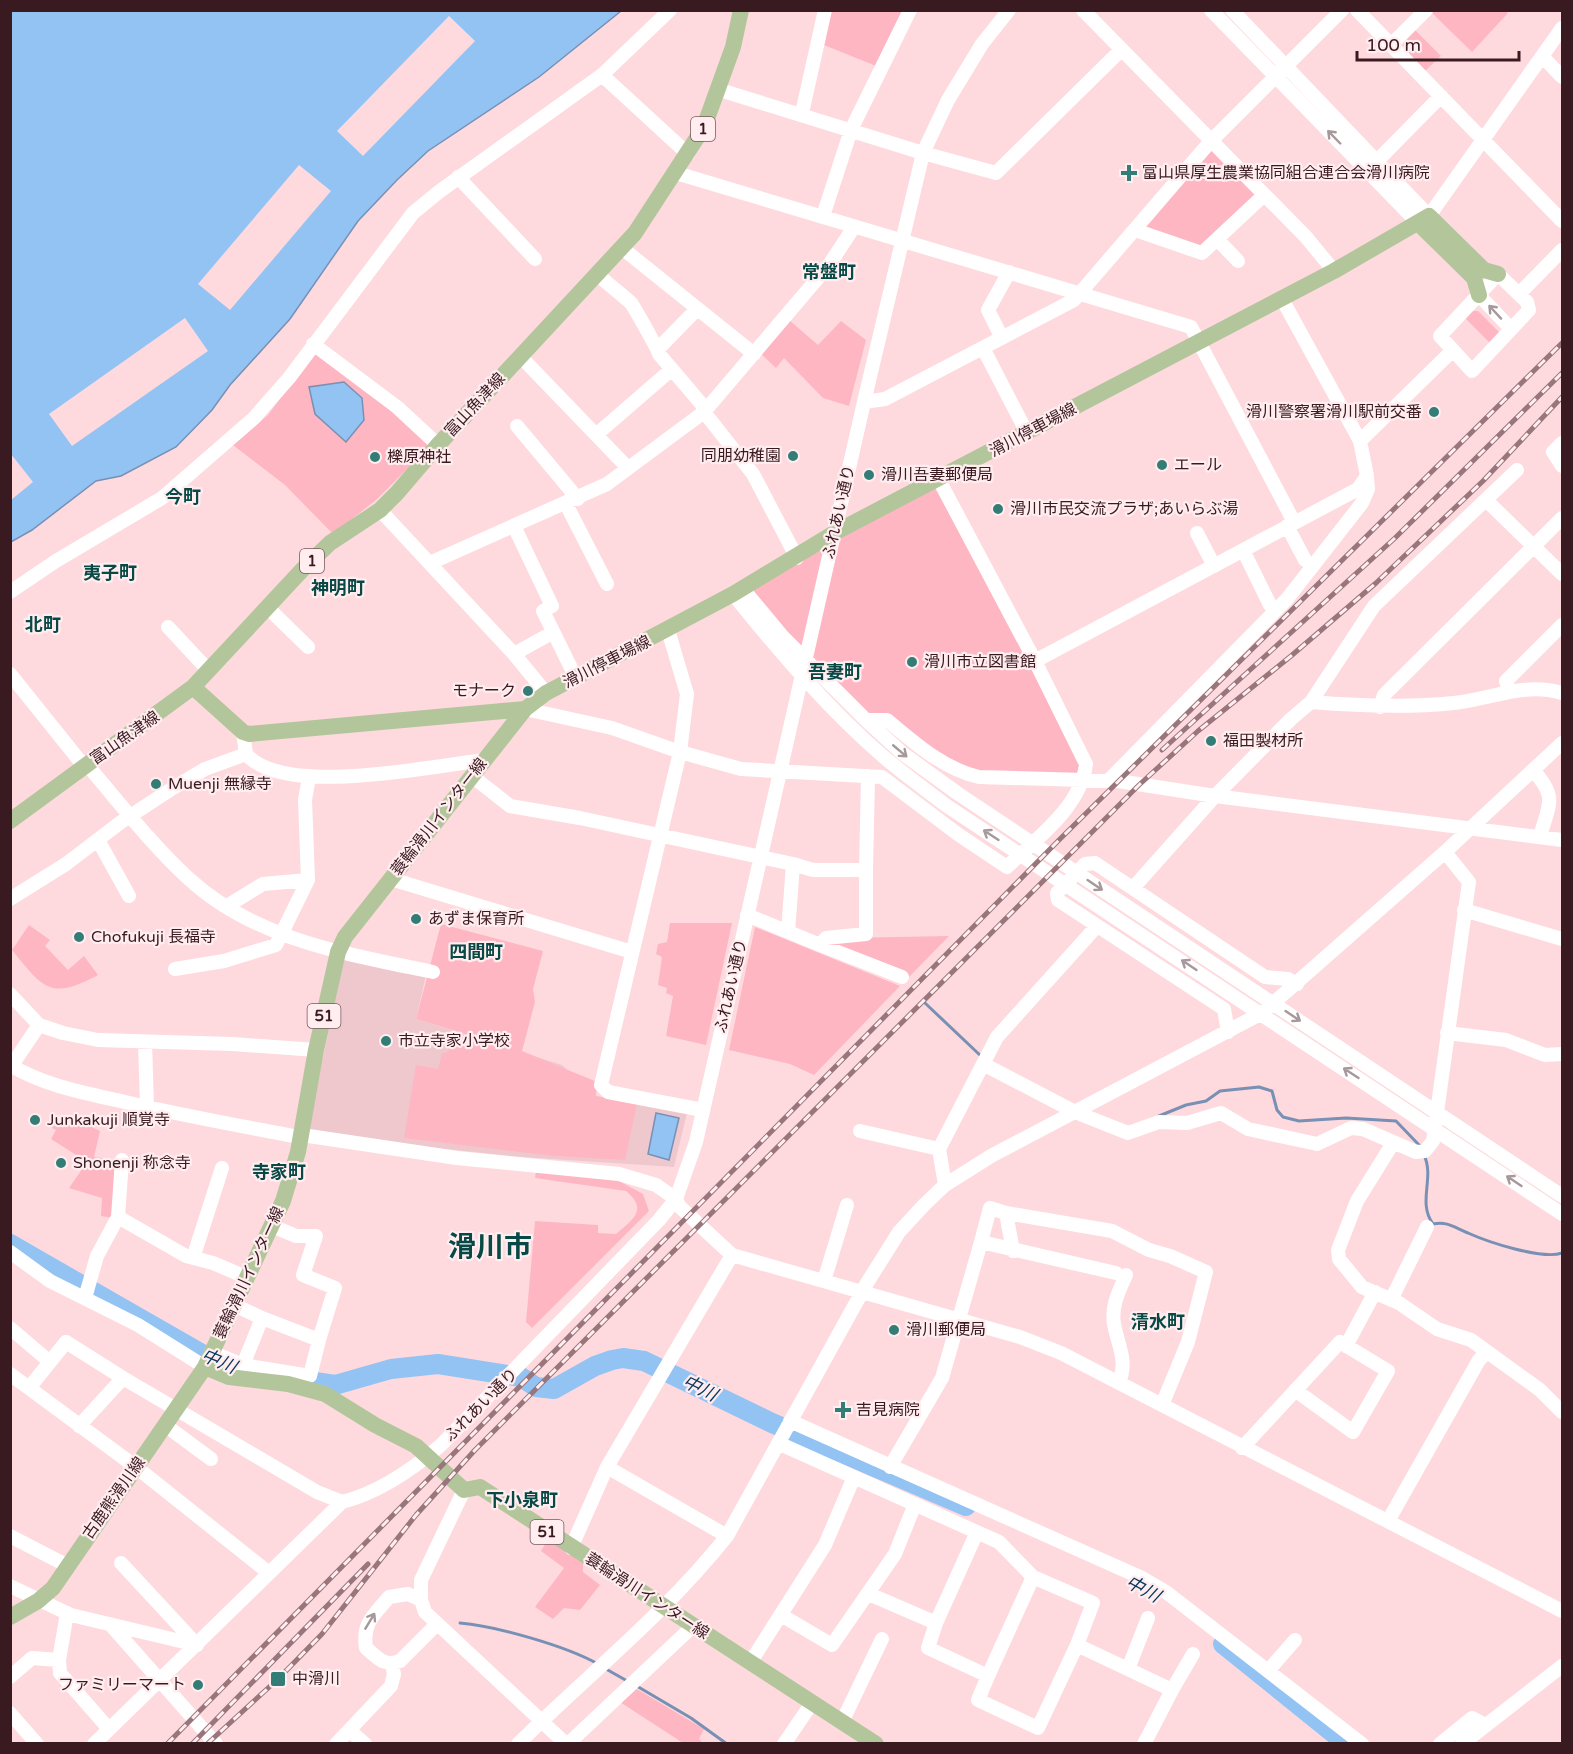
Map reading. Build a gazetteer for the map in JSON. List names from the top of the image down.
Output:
{
  "streets": {
    "main road": [
      "1",
      "富山魚津線",
      "滑川停車場線",
      "蓑輪滑川インター線",
      "51",
      "古鹿熊滑川線"
    ],
    "street": ["ふれあい通り"]
  },
  "crossings": [
    ["滑川停車場線", "ふれあい通り"],
    ["滑川停車場線", "蓑輪滑川インター線"],
    ["蓑輪滑川インター線", "古鹿熊滑川線"]
  ],
  "districts": [
    "常盤町",
    "今町",
    "夷子町",
    "神明町",
    "北町",
    "吾妻町",
    "四間町",
    "寺家町",
    "滑川市",
    "清水町",
    "下小泉町"
  ],
  "water": ["中川"],
  "places": {
    "health": ["富山県厚生農業協同組合連合会滑川病院", "吉見病院"],
    "other": [
      "滑川警察署滑川駅前交番",
      "同朋幼稚園",
      "櫟原神社",
      "エール",
      "滑川吾妻郵便局",
      "滑川市民交流プラザ;あいらぶ湯",
      "滑川市立図書館",
      "モナーク",
      "福田製材所",
      "Muenji 無縁寺",
      "あずま保育所",
      "Chofukuji 長福寺",
      "市立寺家小学校",
      "Junkakuji 順覚寺",
      "Shonenji 称念寺",
      "滑川郵便局",
      "ファミリーマート"
    ],
    "transit": ["中滑川"]
  },
  "scale_bar": "100 m"
}
